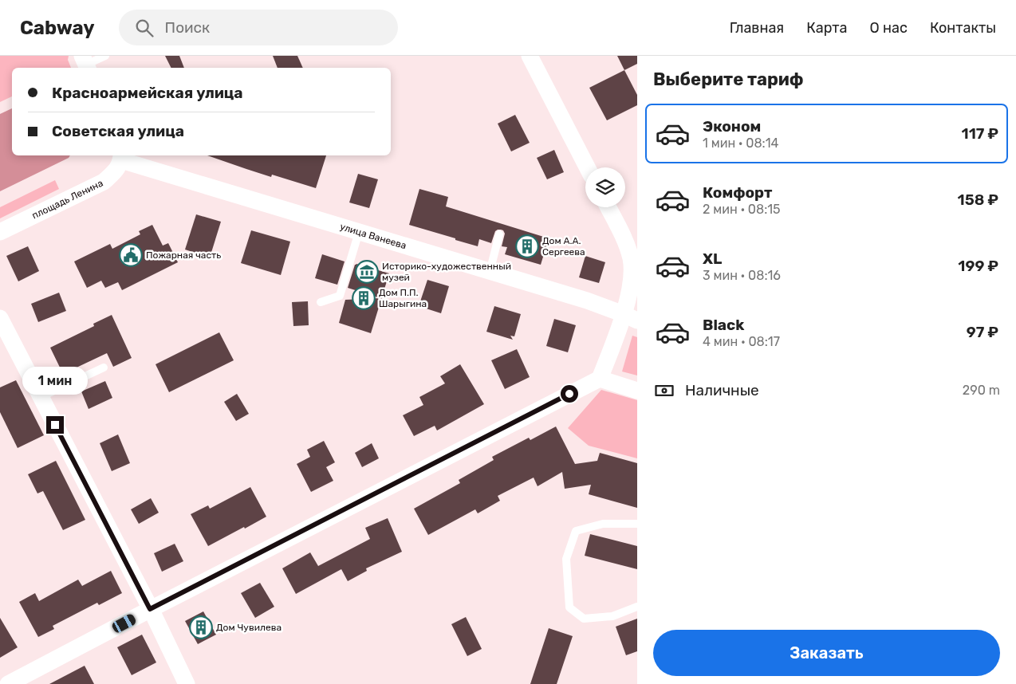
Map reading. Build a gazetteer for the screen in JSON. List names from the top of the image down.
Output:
{
  "streets": {
    "street": ["площадь Ленина", "улица Ванеева"]
  },
  "crossings": [
    ["площадь Ленина", "улица Ванеева"]
  ],
  "places": {
    "building": ["Дом А.А. Сергеева", "Дом П.П. Шарыгина", "Дом Чувилева"],
    "public building": ["Пожарная часть"],
    "museum": ["Историко-художественный музей"]
  },
  "page": {
    "header": "Cabway",
    "search": "Поиск",
    "nav": [
      "Главная",
      "Карта",
      "О нас",
      "Контакты"
    ],
    "heading": "Выберите тариф",
    "banner": ["Красноармейская улица", "Советская улица"],
    "list": [
      {
        "name": "Эконом",
        "note": "1 мин · 08:14",
        "value": "117 ₽"
      },
      {
        "name": "Комфорт",
        "note": "2 мин · 08:15",
        "value": "158 ₽"
      },
      {
        "name": "XL",
        "note": "3 мин · 08:16",
        "value": "199 ₽"
      },
      {
        "name": "Black",
        "note": "4 мин · 08:17",
        "value": "97 ₽"
      }
    ],
    "bubble": "1 мин",
    "pay": ["Наличные", "290 m"],
    "buttons": "Заказать"
  }
}
